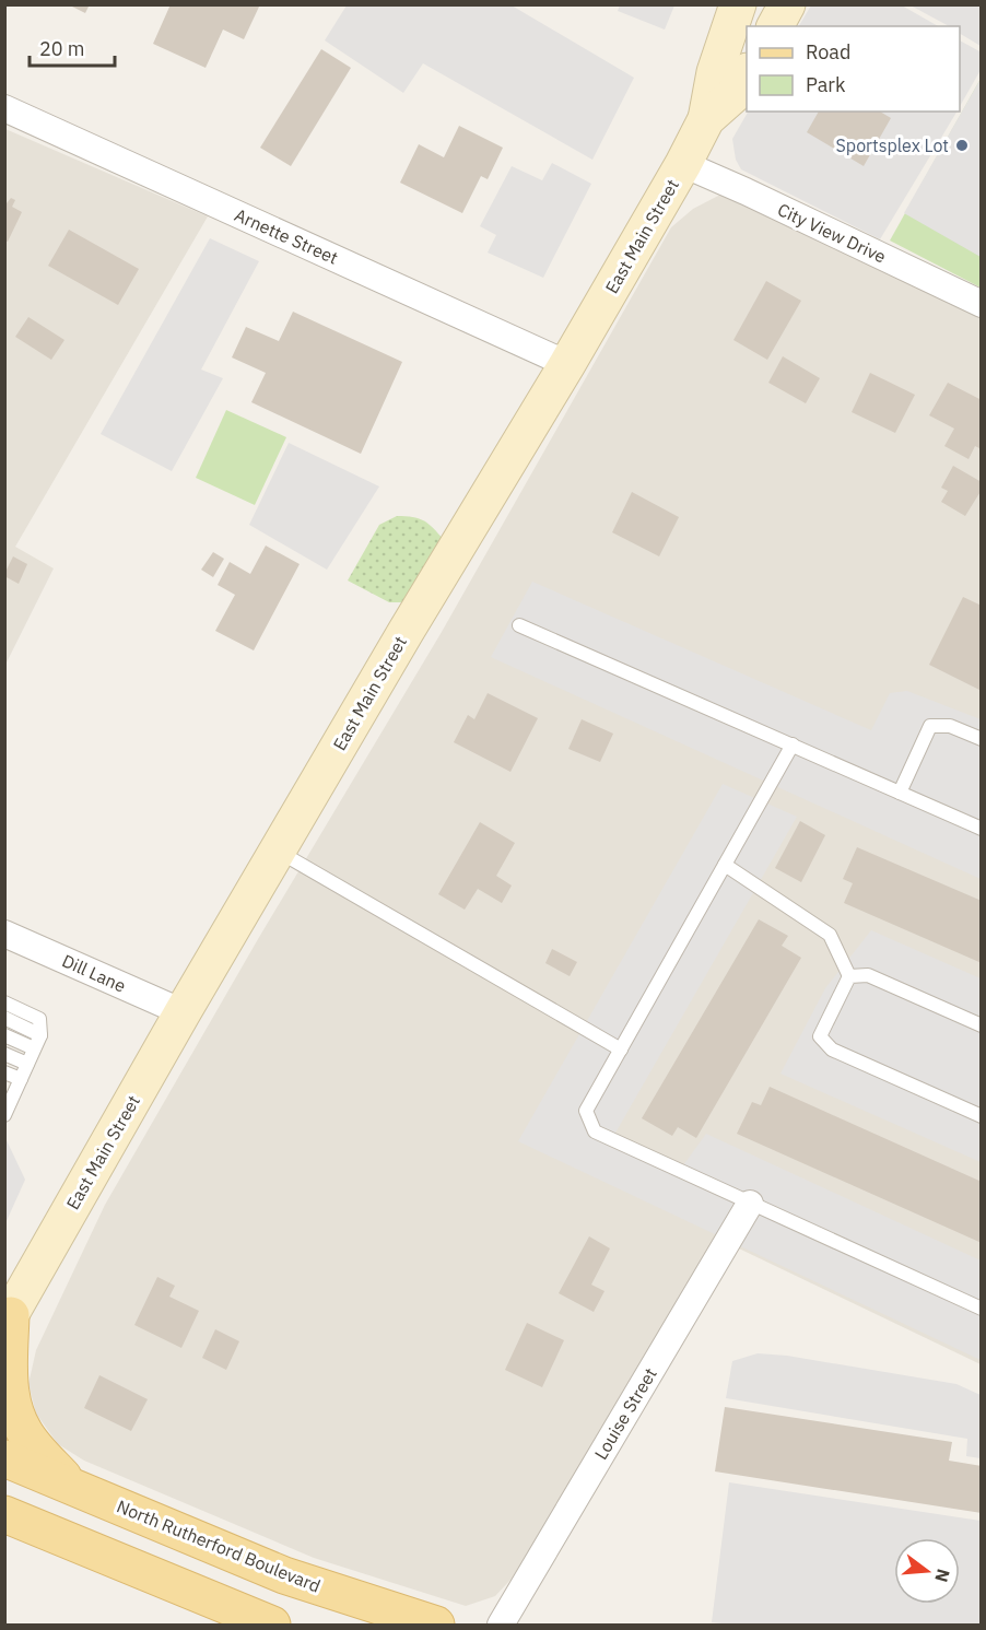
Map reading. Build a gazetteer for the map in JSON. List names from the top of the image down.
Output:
{
  "streets": {
    "main road": ["North Rutherford Boulevard"],
    "street": [
      "City View Drive",
      "Arnette Street",
      "East Main Street",
      "Dill Lane",
      "Louise Street"
    ]
  },
  "crossings": [
    ["City View Drive", "East Main Street"],
    ["Arnette Street", "East Main Street"],
    ["East Main Street", "Dill Lane"]
  ],
  "places": ["Sportsplex Lot"],
  "legend": ["Road", "Park"],
  "scale_bar": "20 m",
  "north": "right"
}
